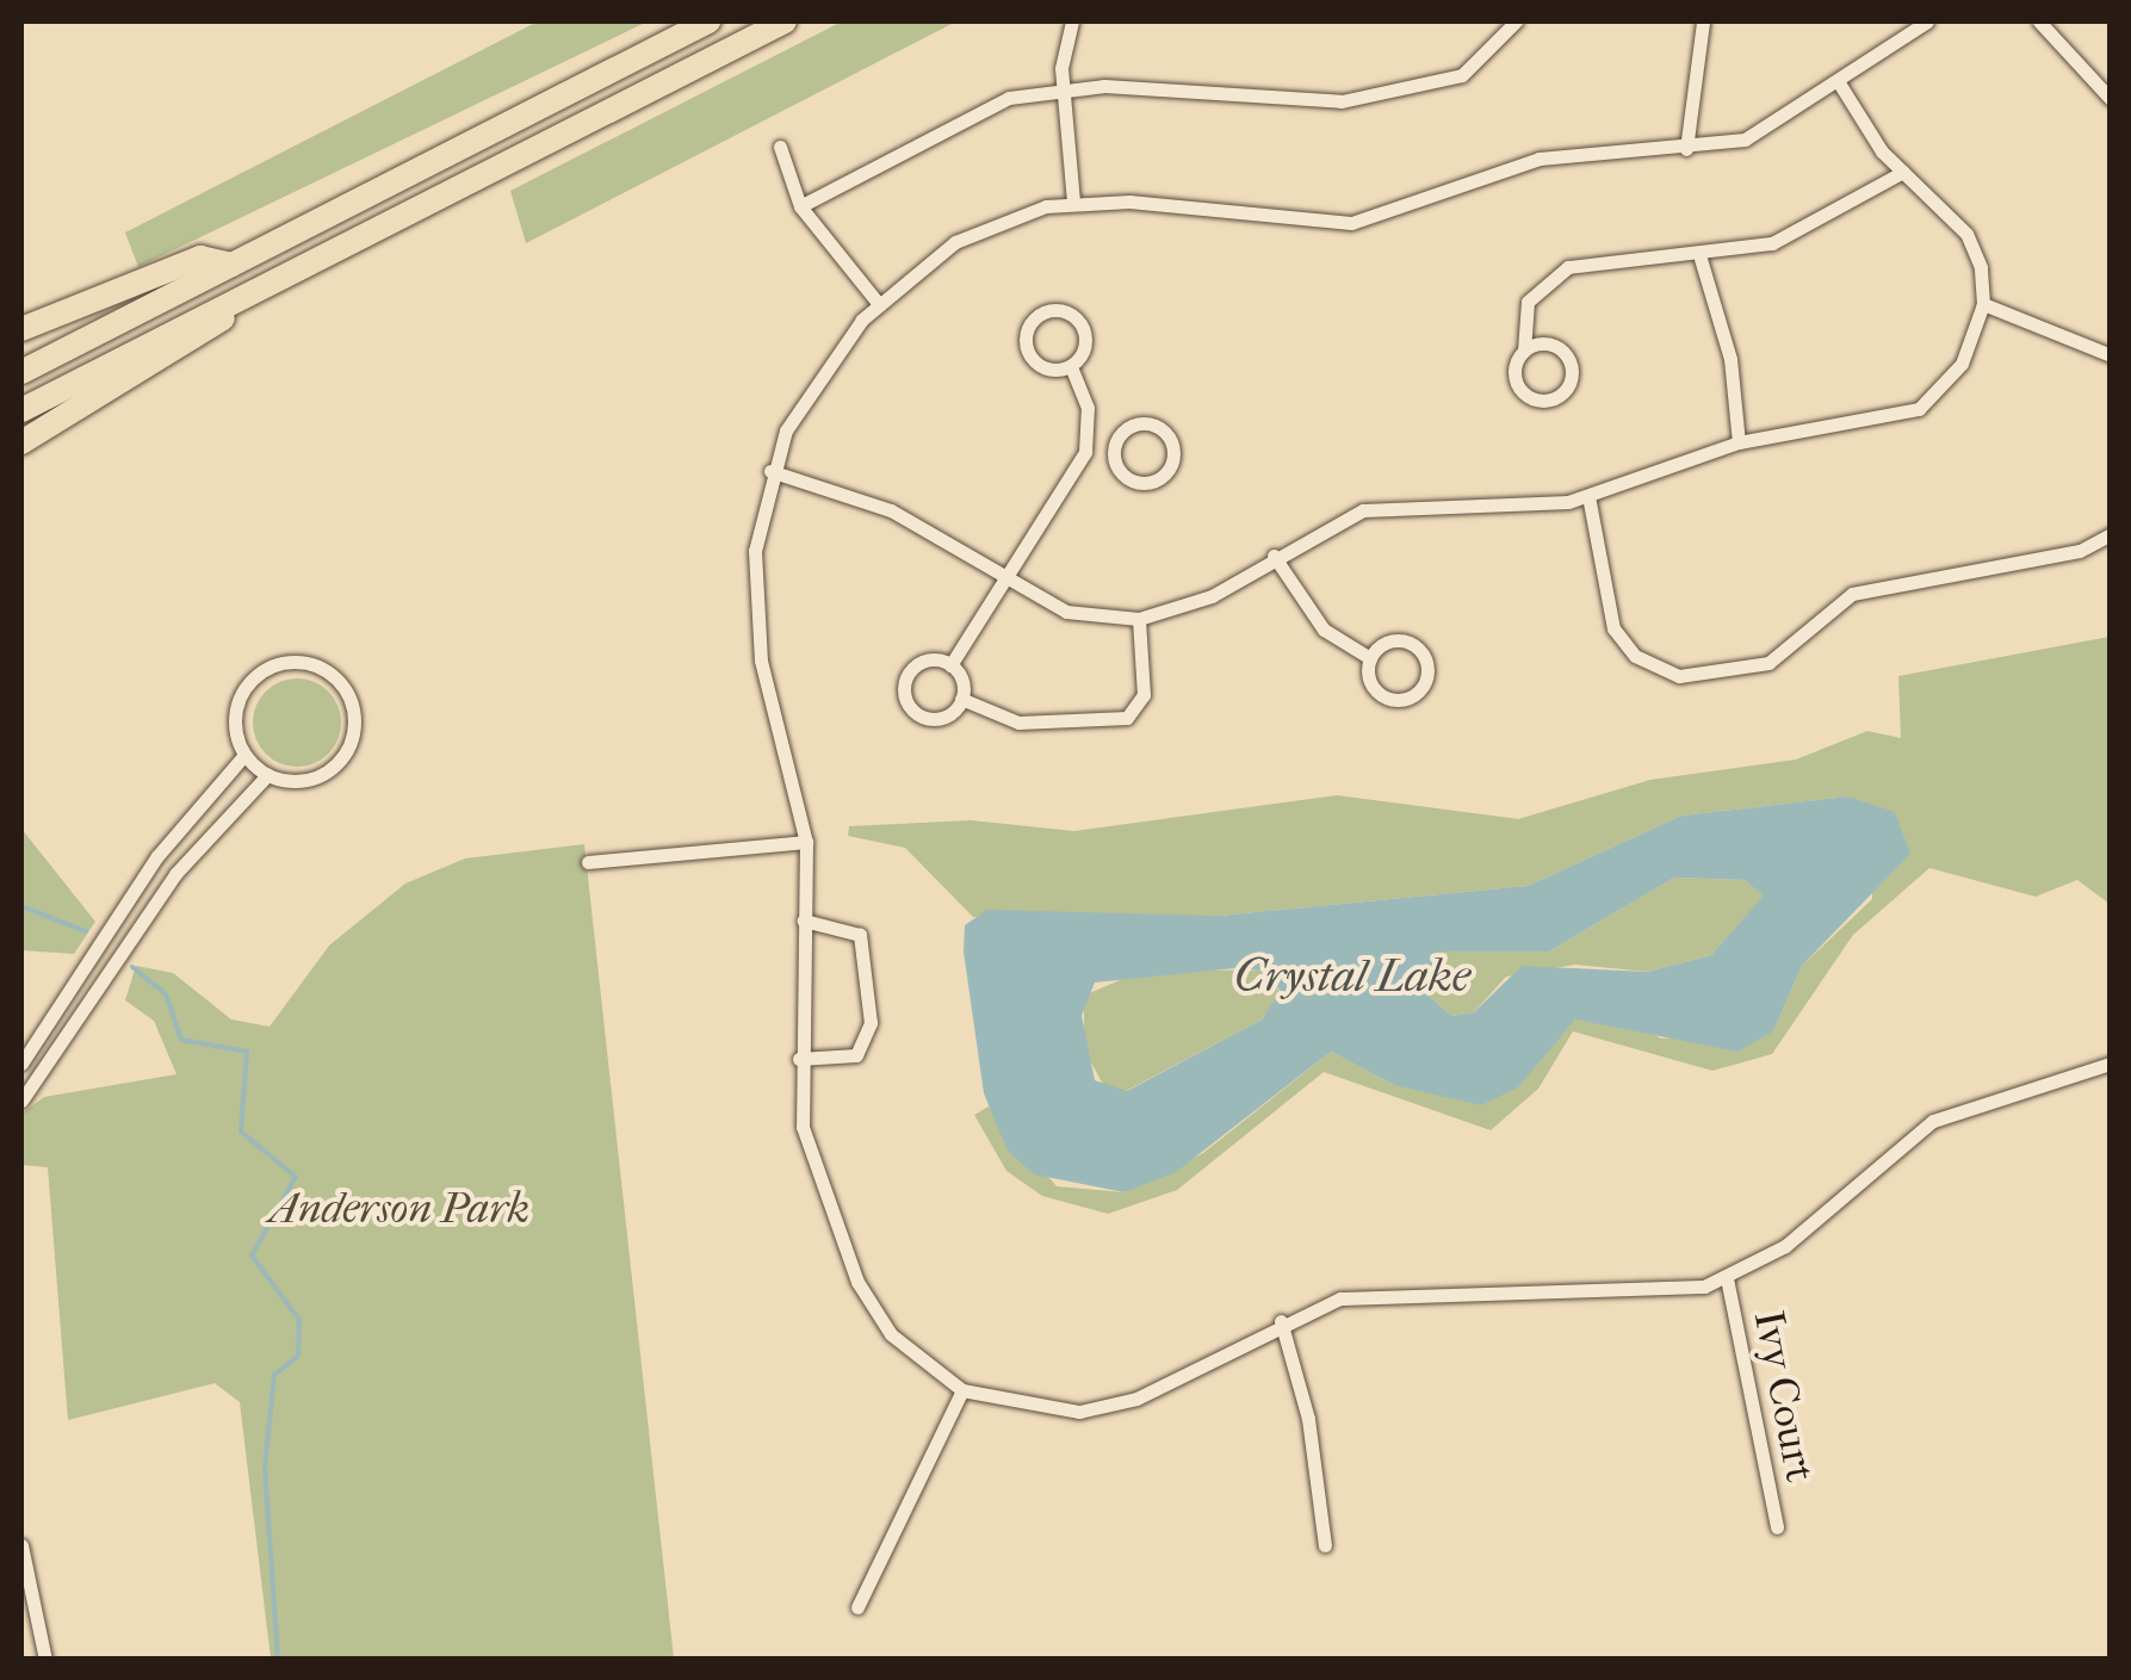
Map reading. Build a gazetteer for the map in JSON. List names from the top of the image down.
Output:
{
  "streets": {
    "street": ["Ivy Court"]
  },
  "water": ["Crystal Lake"],
  "parks": ["Anderson Park"]
}
